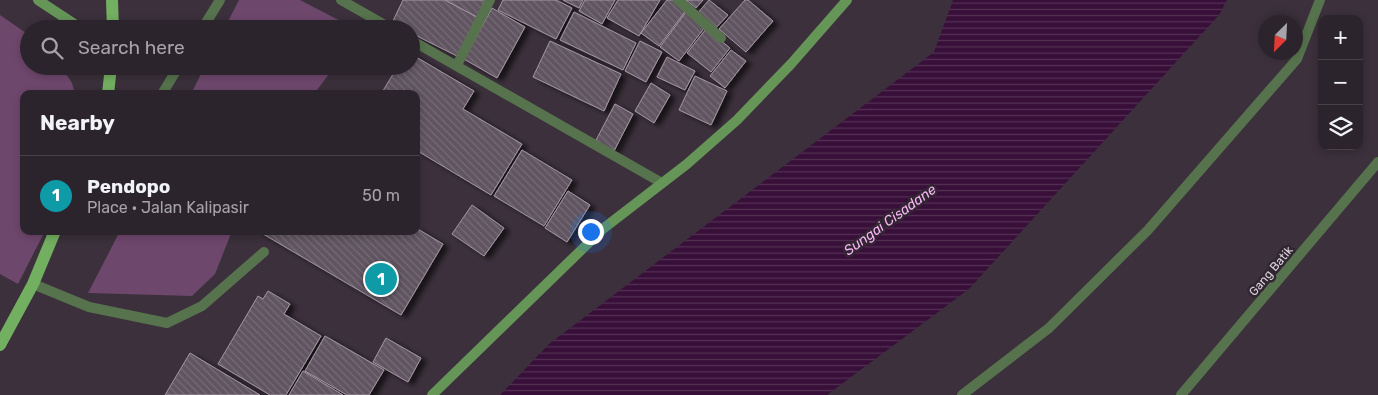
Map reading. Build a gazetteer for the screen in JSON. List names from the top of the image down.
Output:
{
  "streets": {
    "street": ["Gang Batik"]
  },
  "water": ["Sungai Cisadane"],
  "north": "bottom left",
  "page": {
    "map_buttons": ["+", "−"],
    "search": "Search here",
    "heading": "Nearby",
    "list": [
      {
        "mark": "1",
        "name": "Pendopo",
        "note": "Place · Jalan Kalipasir",
        "value": "50 m"
      }
    ],
    "pins": "1"
  }
}
